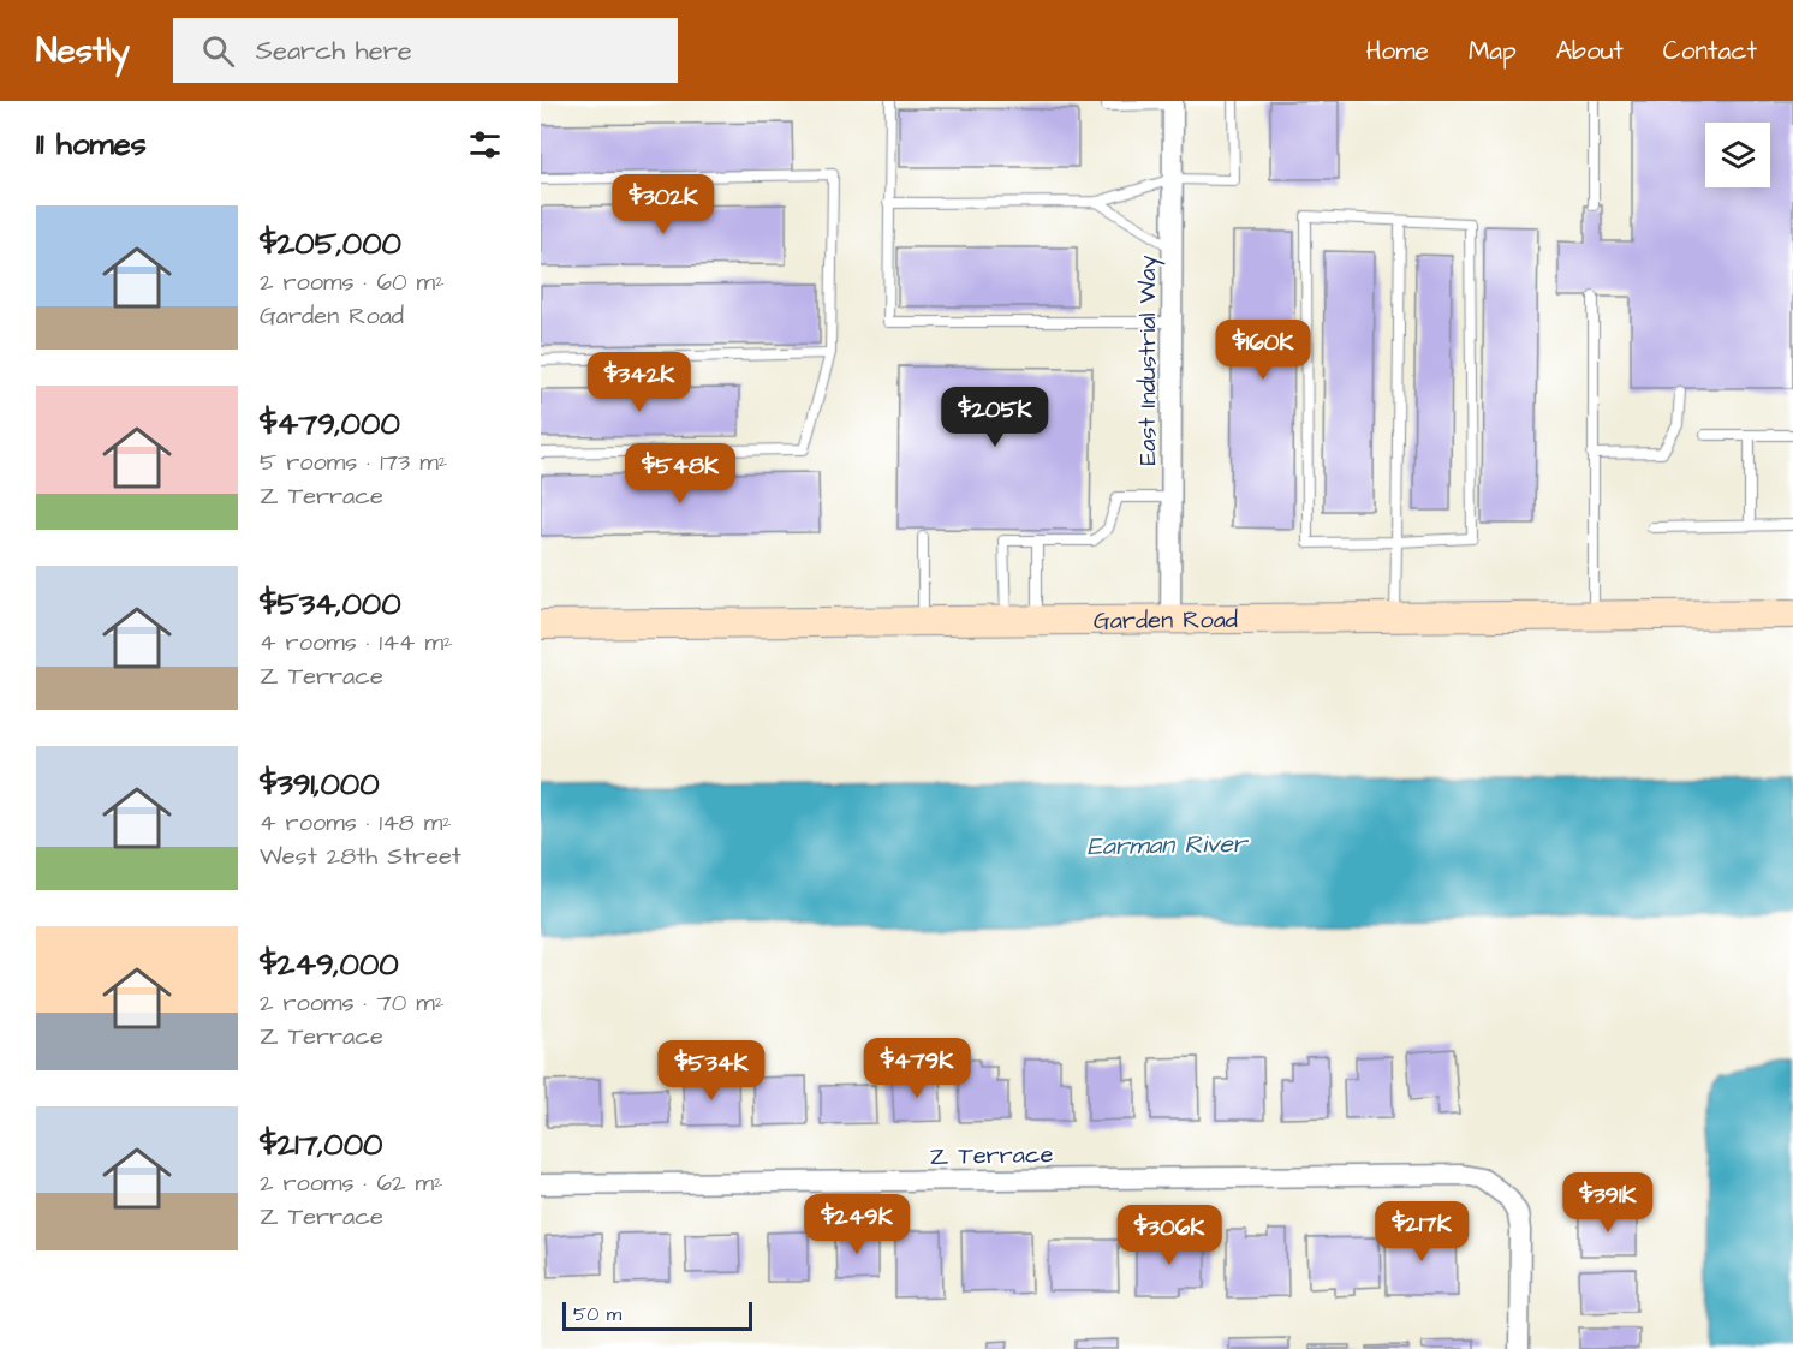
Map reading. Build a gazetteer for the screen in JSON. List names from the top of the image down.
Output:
{
  "streets": {
    "street": ["East Industrial Way", "Garden Road", "Z Terrace"]
  },
  "crossings": [
    ["East Industrial Way", "Garden Road"]
  ],
  "water": ["Earman River"],
  "scale_bar": "50 m",
  "page": {
    "header": "Nestly",
    "search": "Search here",
    "nav": [
      "Home",
      "Map",
      "About",
      "Contact"
    ],
    "heading": "11 homes",
    "price": [
      "$302K",
      "$160K",
      "$342K",
      "$205K",
      "$548K",
      "$479K",
      "$534K",
      "$391K",
      "$249K",
      "$217K",
      "$306K"
    ],
    "list": [
      {
        "name": "$205,000",
        "note": "2 rooms · 60 m² · Garden Road"
      },
      {
        "name": "$479,000",
        "note": "5 rooms · 173 m² · Z Terrace"
      },
      {
        "name": "$534,000",
        "note": "4 rooms · 144 m² · Z Terrace"
      },
      {
        "name": "$391,000",
        "note": "4 rooms · 148 m² · West 28th Street"
      },
      {
        "name": "$249,000",
        "note": "2 rooms · 70 m² · Z Terrace"
      },
      {
        "name": "$217,000",
        "note": "2 rooms · 62 m² · Z Terrace"
      }
    ],
    "scale": "50 m"
  }
}
